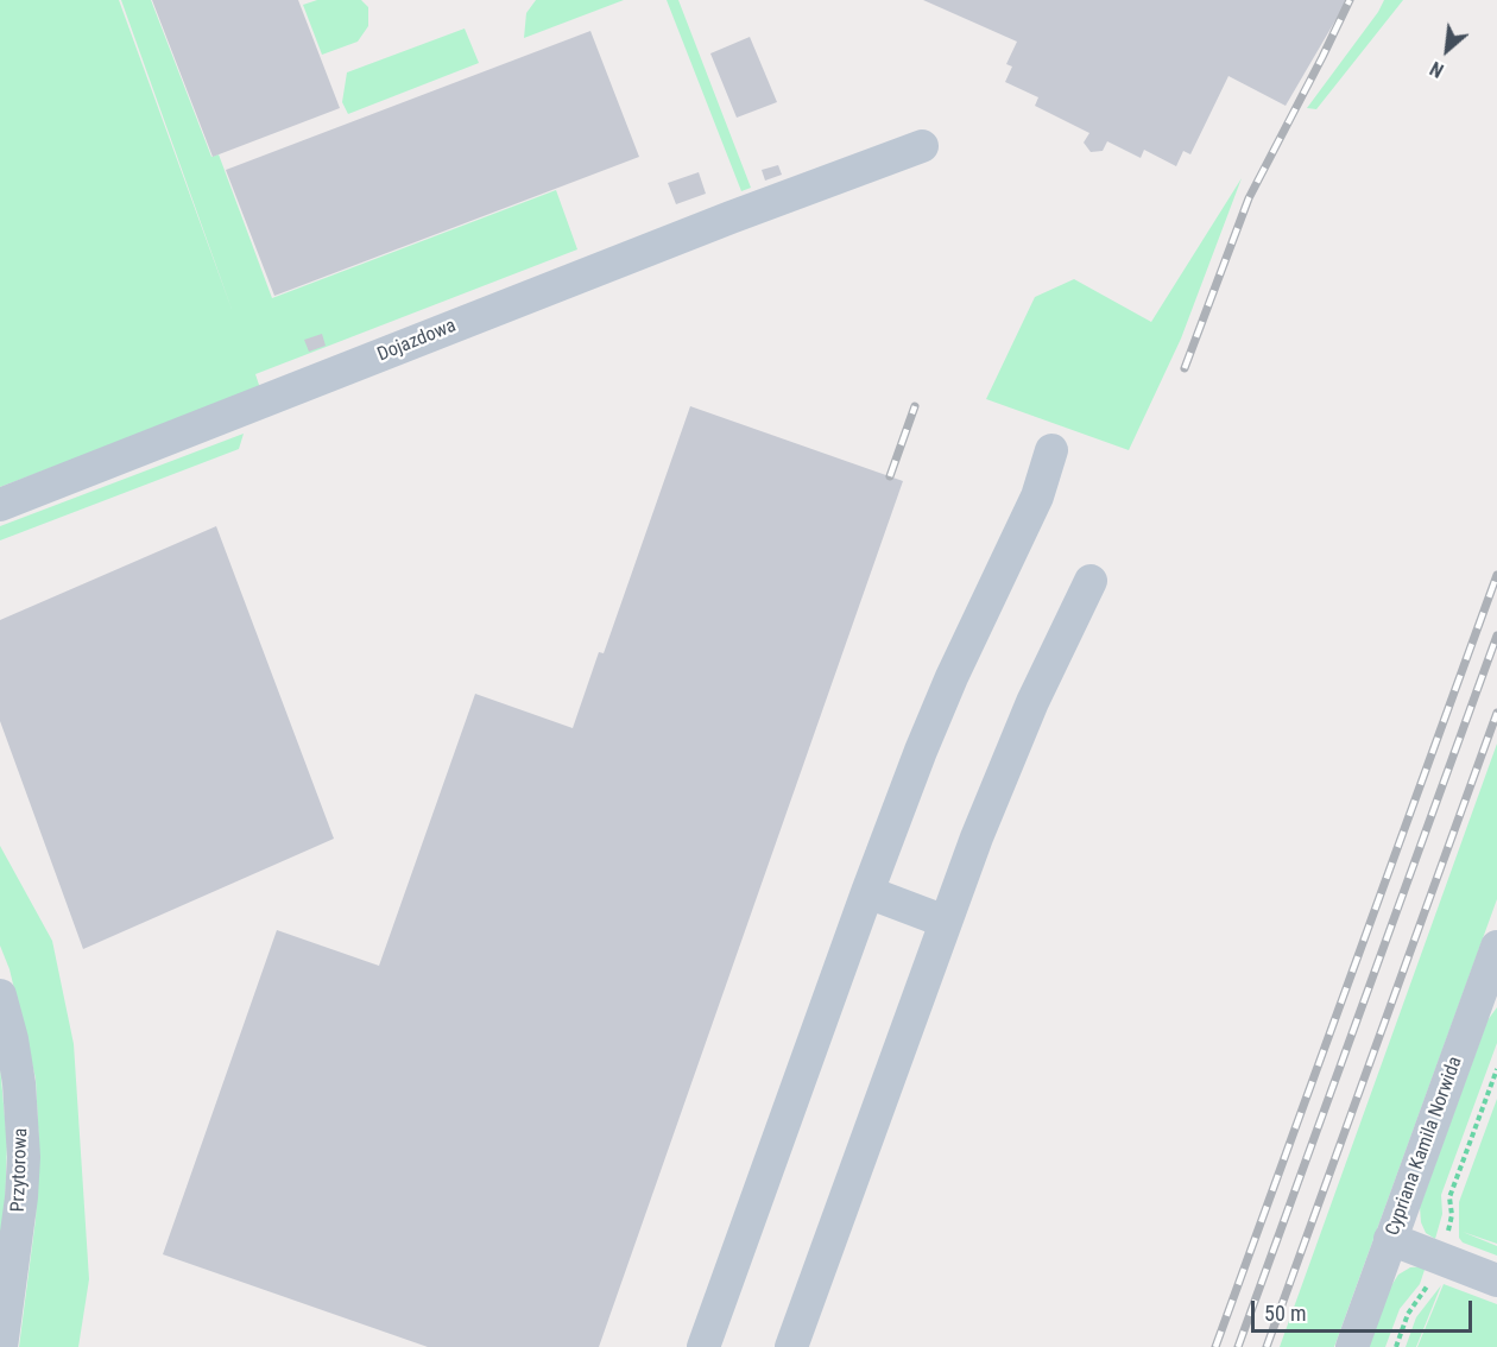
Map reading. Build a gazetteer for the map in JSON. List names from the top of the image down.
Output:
{
  "streets": {
    "street": ["Dojazdowa", "Cypriana Kamila Norwida", "Przytorowa"]
  },
  "scale_bar": "50 m",
  "north": "bottom left"
}
